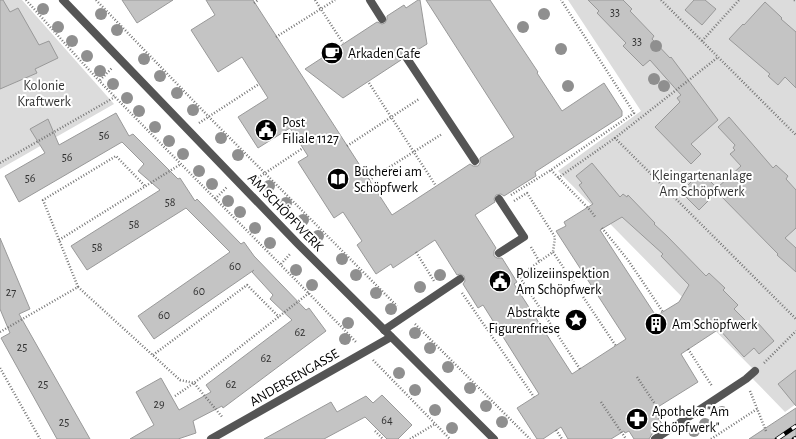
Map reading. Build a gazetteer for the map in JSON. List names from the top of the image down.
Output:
{
  "streets": {
    "street": ["AM SCHÖPFWERK", "ANDERSENGASSE"]
  },
  "crossings": [
    ["AM SCHÖPFWERK", "ANDERSENGASSE"]
  ],
  "parks": ["Kolonie Kraftwerk", "Kleingartenanlage Am Schöpfwerk"],
  "places": {
    "cafe": ["Arkaden Cafe"],
    "public building": ["Post Filiale 1127", "Polizeiinspektion Am Schöpfwerk"],
    "library": ["Bücherei am Schöpfwerk"],
    "place": ["Abstrakte Figurenfriese"],
    "building": ["Am Schöpfwerk"],
    "pharmacy": ["Apotheke \"Am Schöpfwerk\""]
  },
  "house_numbers": [
    "33",
    "33",
    "56",
    "56",
    "56",
    "58",
    "58",
    "58",
    "60",
    "60",
    "27",
    "60",
    "62",
    "25",
    "62",
    "25",
    "62",
    "29",
    "64",
    "25"
  ]
}
